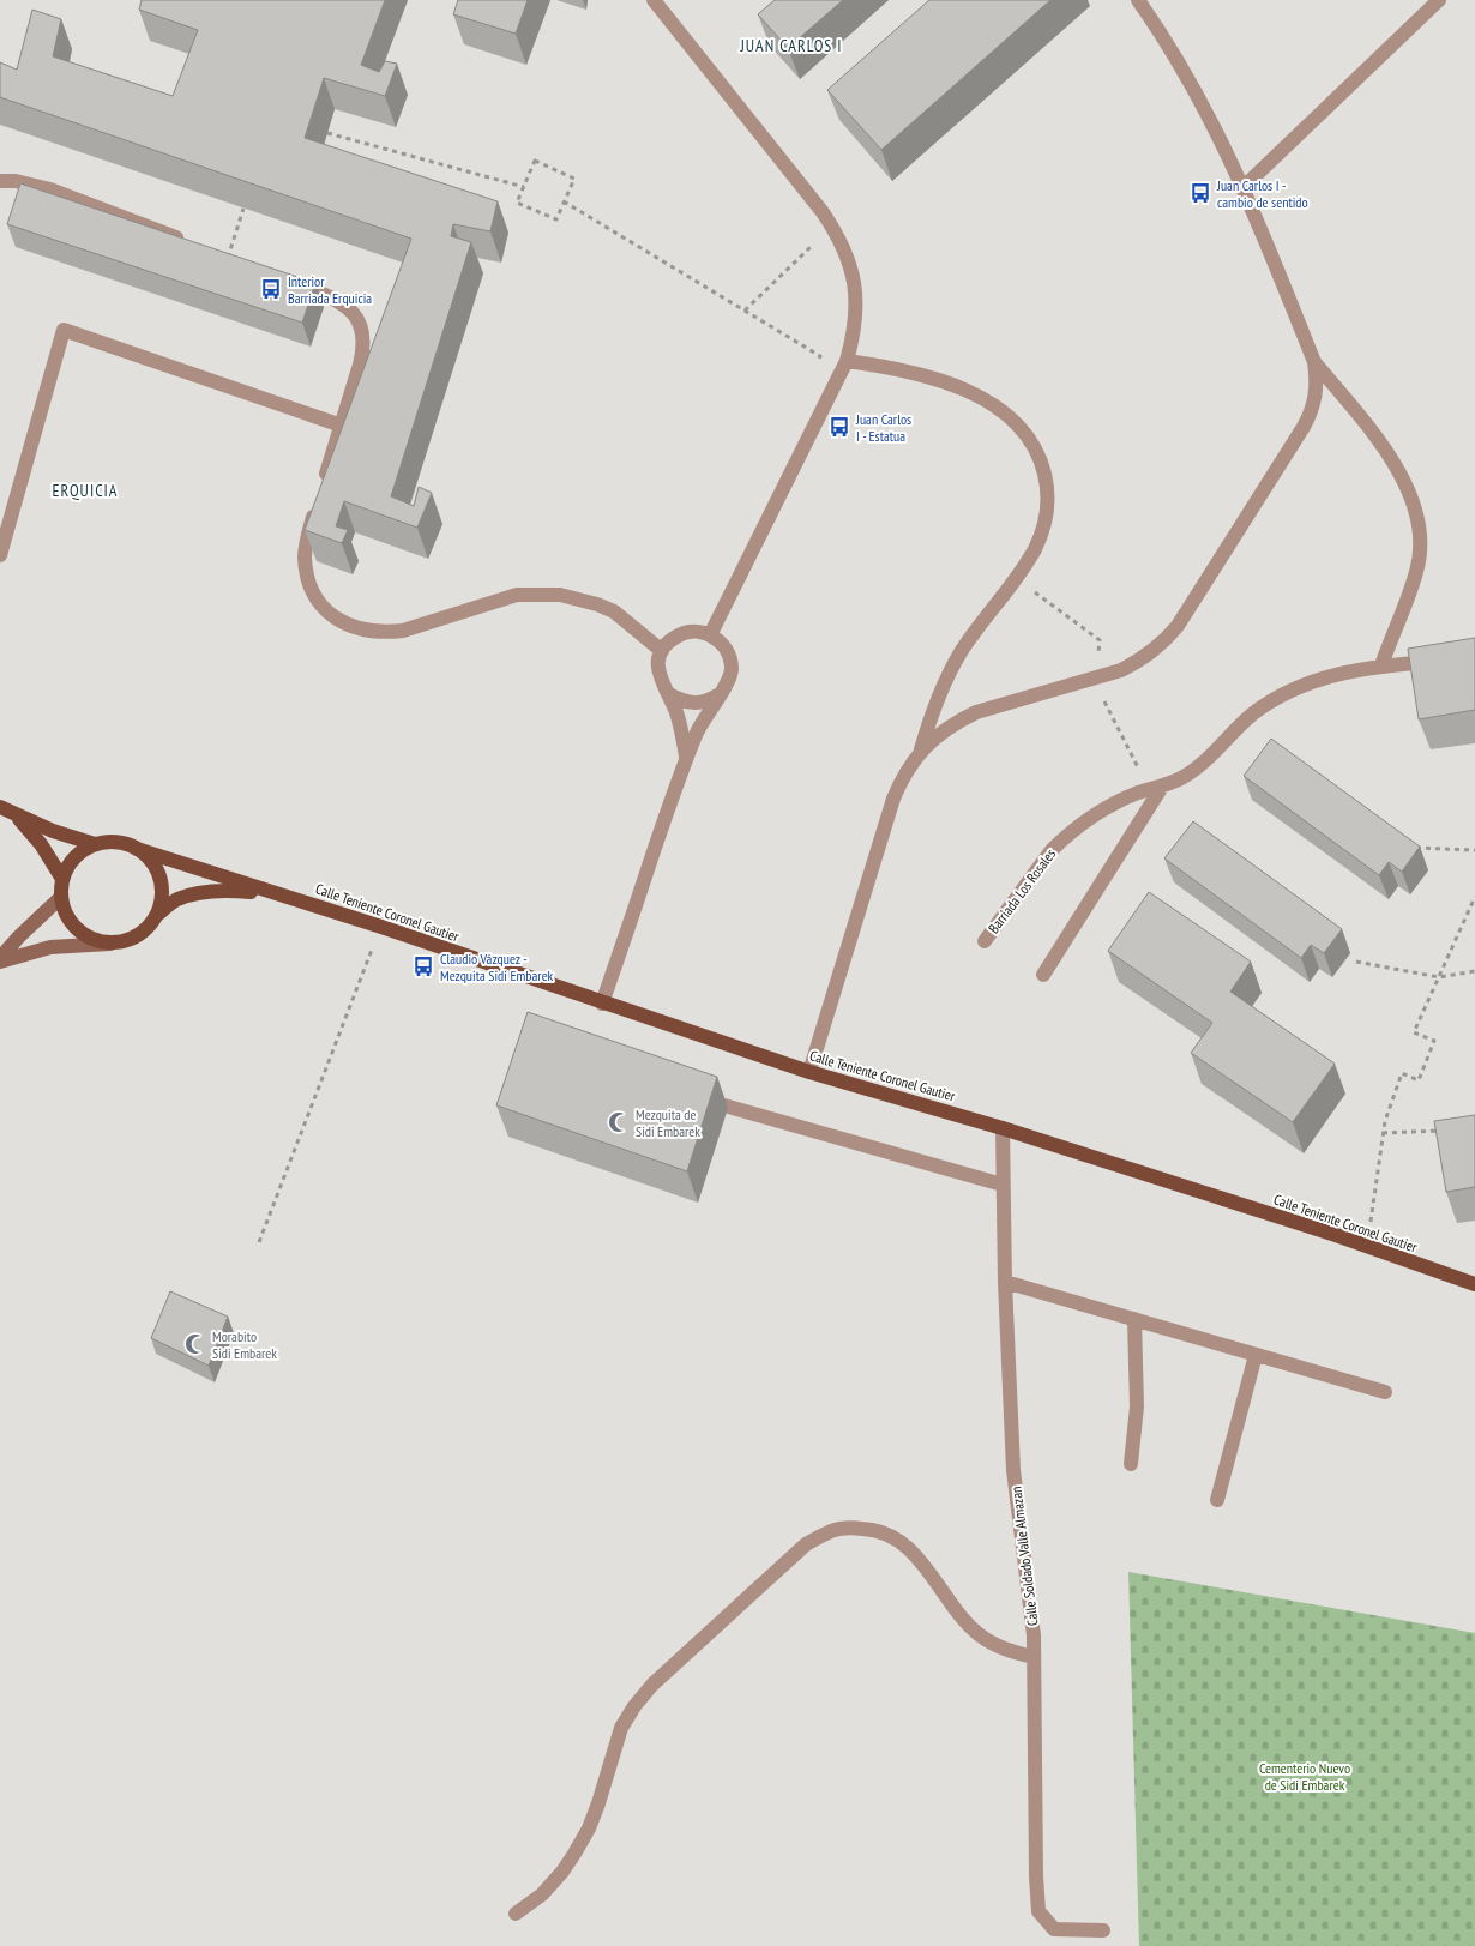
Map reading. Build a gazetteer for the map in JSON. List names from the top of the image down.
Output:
{
  "streets": {
    "main road": ["Calle Teniente Coronel Gautier"],
    "street": ["Barriada Los Rosales", "Calle Soldado Valle Almazan"]
  },
  "crossings": [
    ["Calle Teniente Coronel Gautier", "Calle Soldado Valle Almazan"]
  ],
  "districts": ["JUAN CARLOS I", "ERQUICIA"],
  "parks": ["Cementerio Nuevo de Sidi Embarek"],
  "places": {
    "bus stop": [
      "Juan Carlos I - cambio de sentido",
      "Interior Barriada Erquicia",
      "Juan Carlos I - Estatua",
      "Claudio Vázquez - Mezquita Sidi Embarek"
    ],
    "mosque": ["Mezquita de Sidi Embarek", "Morabito Sidi Embarek"]
  }
}
